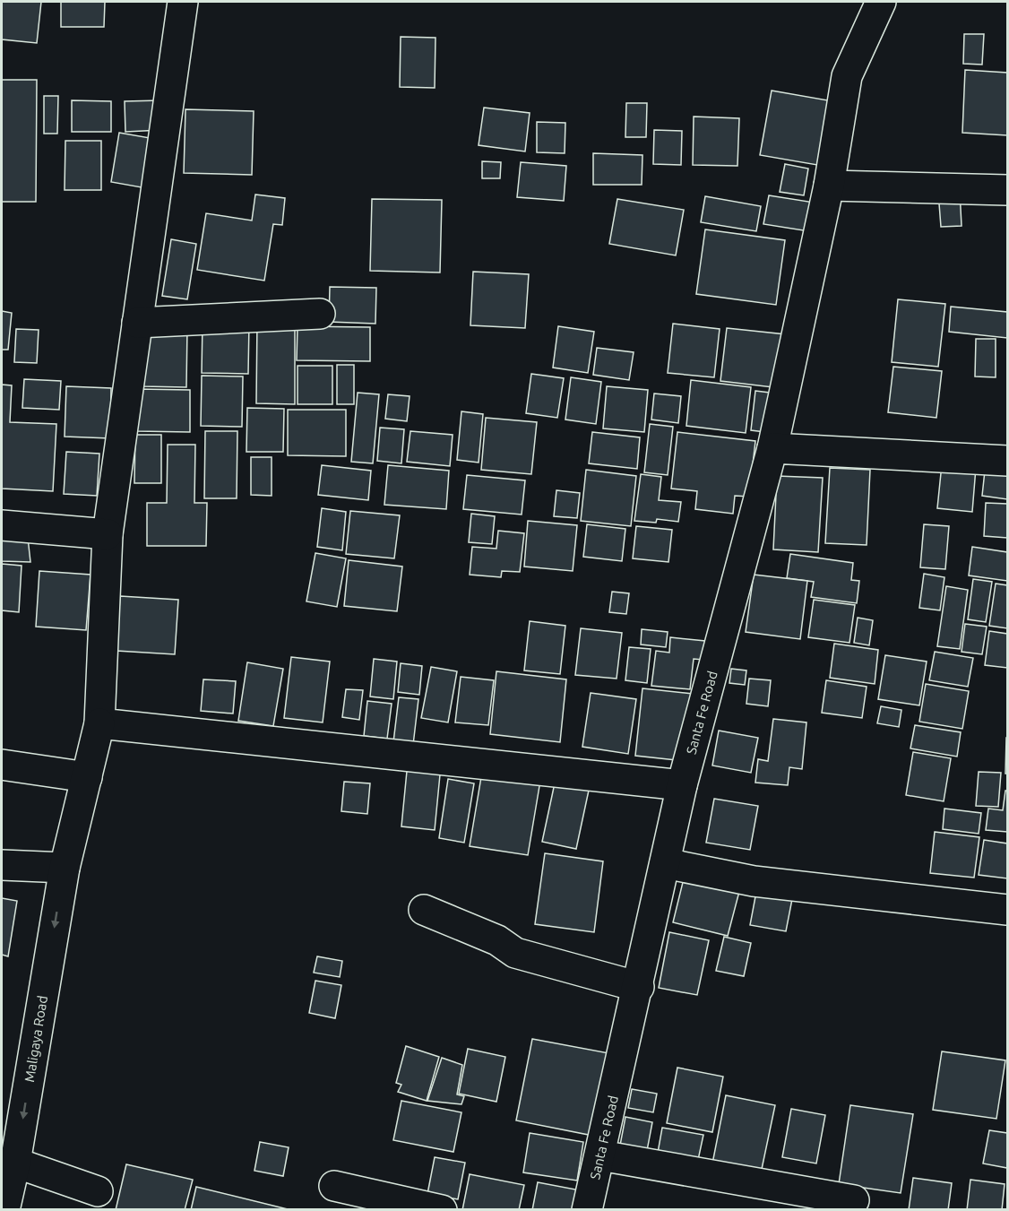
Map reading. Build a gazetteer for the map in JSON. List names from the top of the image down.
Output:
{
  "streets": {
    "street": ["Santa Fe Road", "Maligaya Road"]
  }
}
